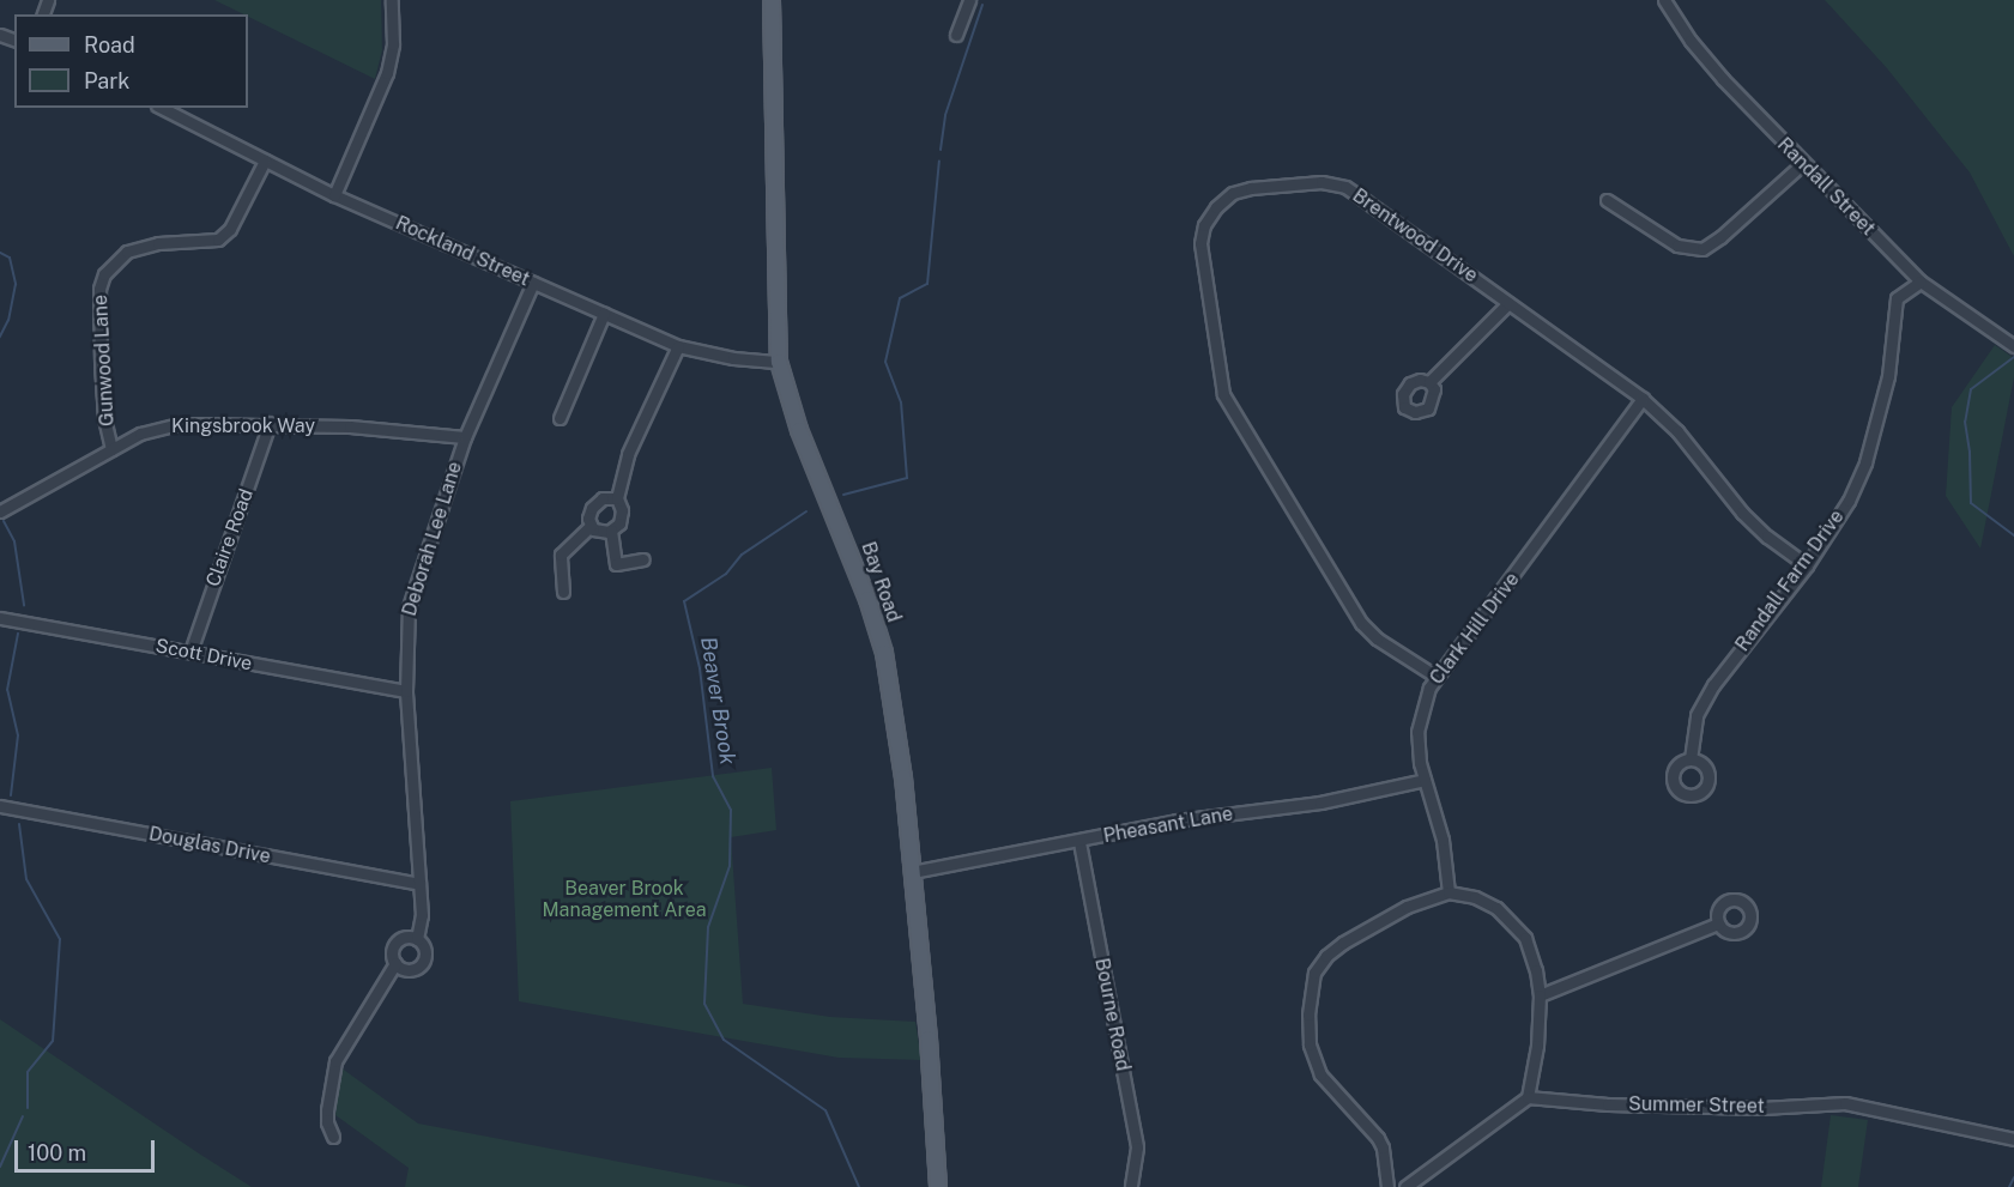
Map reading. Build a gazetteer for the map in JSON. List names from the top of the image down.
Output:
{
  "streets": {
    "main road": ["Bay Road"],
    "street": [
      "Randall Street",
      "Brentwood Drive",
      "Rockland Street",
      "Gunwood Lane",
      "Kingsbrook Way",
      "Claire Road",
      "Deborah Lee Lane",
      "Randall Farm Drive",
      "Clark Hill Drive",
      "Scott Drive",
      "Pheasant Lane",
      "Douglas Drive",
      "Bourne Road",
      "Summer Street"
    ]
  },
  "crossings": [
    ["Randall Street", "Randall Farm Drive"],
    ["Brentwood Drive", "Randall Farm Drive"],
    ["Brentwood Drive", "Clark Hill Drive"],
    ["Rockland Street", "Gunwood Lane"],
    ["Rockland Street", "Deborah Lee Lane"],
    ["Rockland Street", "Bay Road"],
    ["Gunwood Lane", "Kingsbrook Way"],
    ["Kingsbrook Way", "Claire Road"],
    ["Kingsbrook Way", "Deborah Lee Lane"],
    ["Claire Road", "Scott Drive"],
    ["Deborah Lee Lane", "Scott Drive"],
    ["Deborah Lee Lane", "Douglas Drive"],
    ["Bay Road", "Pheasant Lane"],
    ["Clark Hill Drive", "Pheasant Lane"],
    ["Pheasant Lane", "Bourne Road"]
  ],
  "water": ["Beaver Brook"],
  "parks": ["Beaver Brook Management Area"],
  "legend": ["Road", "Park"],
  "scale_bar": "100 m"
}
